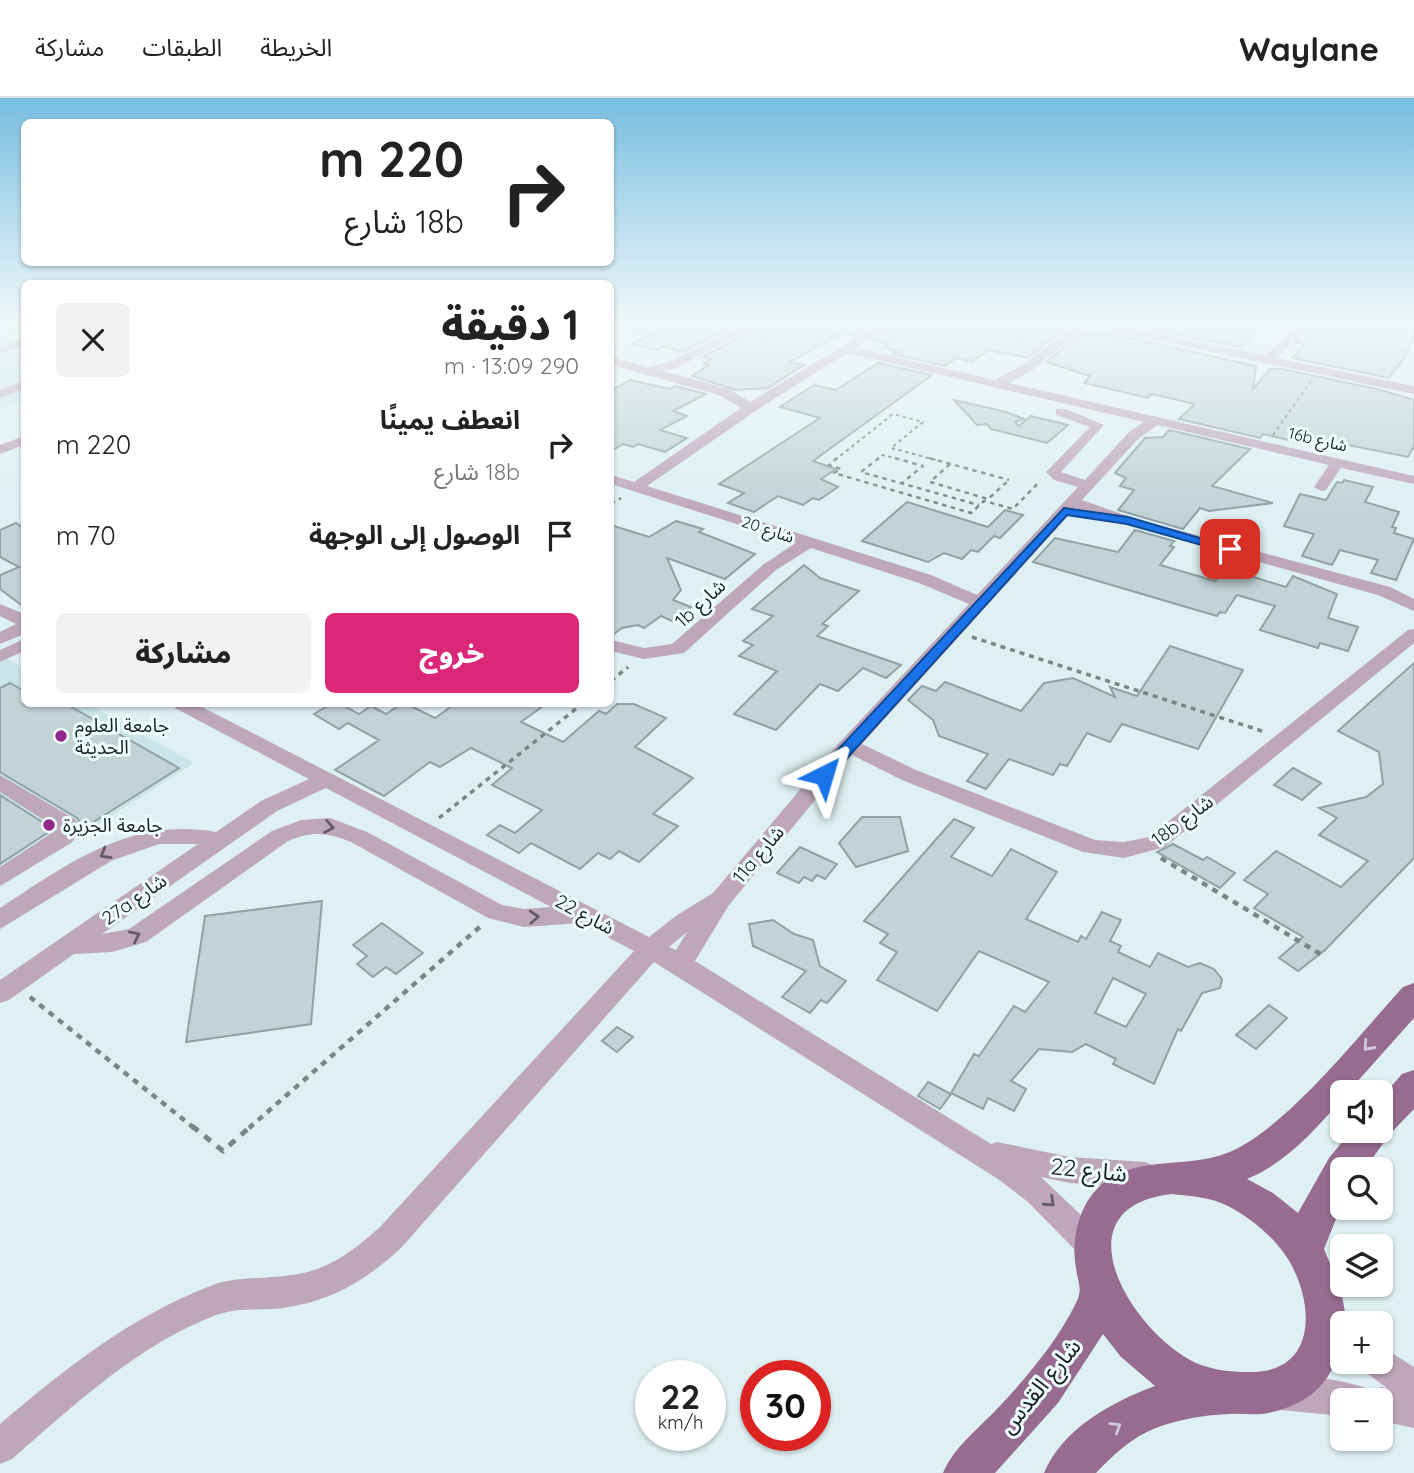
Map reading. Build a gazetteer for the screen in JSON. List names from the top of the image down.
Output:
{
  "streets": {
    "main road": ["شارع القدس"],
    "street": [
      "16b شارع",
      "شارع 20",
      "1b شارع",
      "18b شارع",
      "11a شارع",
      "27a شارع",
      "شارع 22"
    ]
  },
  "crossings": [
    ["16b شارع", "11a شارع"],
    ["شارع 20", "1b شارع"],
    ["شارع 20", "11a شارع"],
    ["18b شارع", "11a شارع"],
    ["11a شارع", "شارع 22"],
    ["27a شارع", "شارع 22"],
    ["شارع 22", "شارع القدس"]
  ],
  "places": ["جامعة العلوم الحديثة", "جامعة الجزيرة"],
  "page": {
    "header": "Waylane",
    "nav": ["الخريطة", "الطبقات", "مشاركة"],
    "turn": ["220 m", "18b شارع"],
    "heading": ["1 دقيقة", "290 m · 13:09"],
    "list": [
      {
        "name": "انعطف يمينًا",
        "note": "18b شارع",
        "value": "220 m"
      },
      {
        "name": "الوصول إلى الوجهة",
        "value": "70 m"
      }
    ],
    "buttons": ["خروج", "مشاركة"],
    "map_buttons": ["+", "−"],
    "speed": "22 km/h",
    "limit": "30"
  }
}
